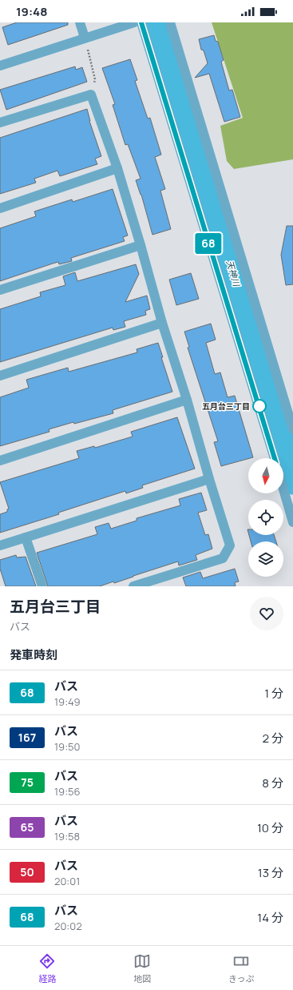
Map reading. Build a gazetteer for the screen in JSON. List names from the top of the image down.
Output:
{
  "water": ["天神川"],
  "places": ["五月台三丁目"],
  "lines": ["bus line 68"],
  "north": "bottom",
  "page": {
    "status": "19:48",
    "on_map": "68",
    "heading": [
      ["五月台三丁目", "バス"],
      "発車時刻"
    ],
    "list": [
      {
        "mark": "68",
        "name": "バス",
        "note": "19:49",
        "value": "1 分"
      },
      {
        "mark": "167",
        "name": "バス",
        "note": "19:50",
        "value": "2 分"
      },
      {
        "mark": "75",
        "name": "バス",
        "note": "19:56",
        "value": "8 分"
      },
      {
        "mark": "65",
        "name": "バス",
        "note": "19:58",
        "value": "10 分"
      },
      {
        "mark": "50",
        "name": "バス",
        "note": "20:01",
        "value": "13 分"
      },
      {
        "mark": "68",
        "name": "バス",
        "note": "20:02",
        "value": "14 分"
      }
    ],
    "tabs": ["経路", "地図", "きっぷ"]
  }
}
